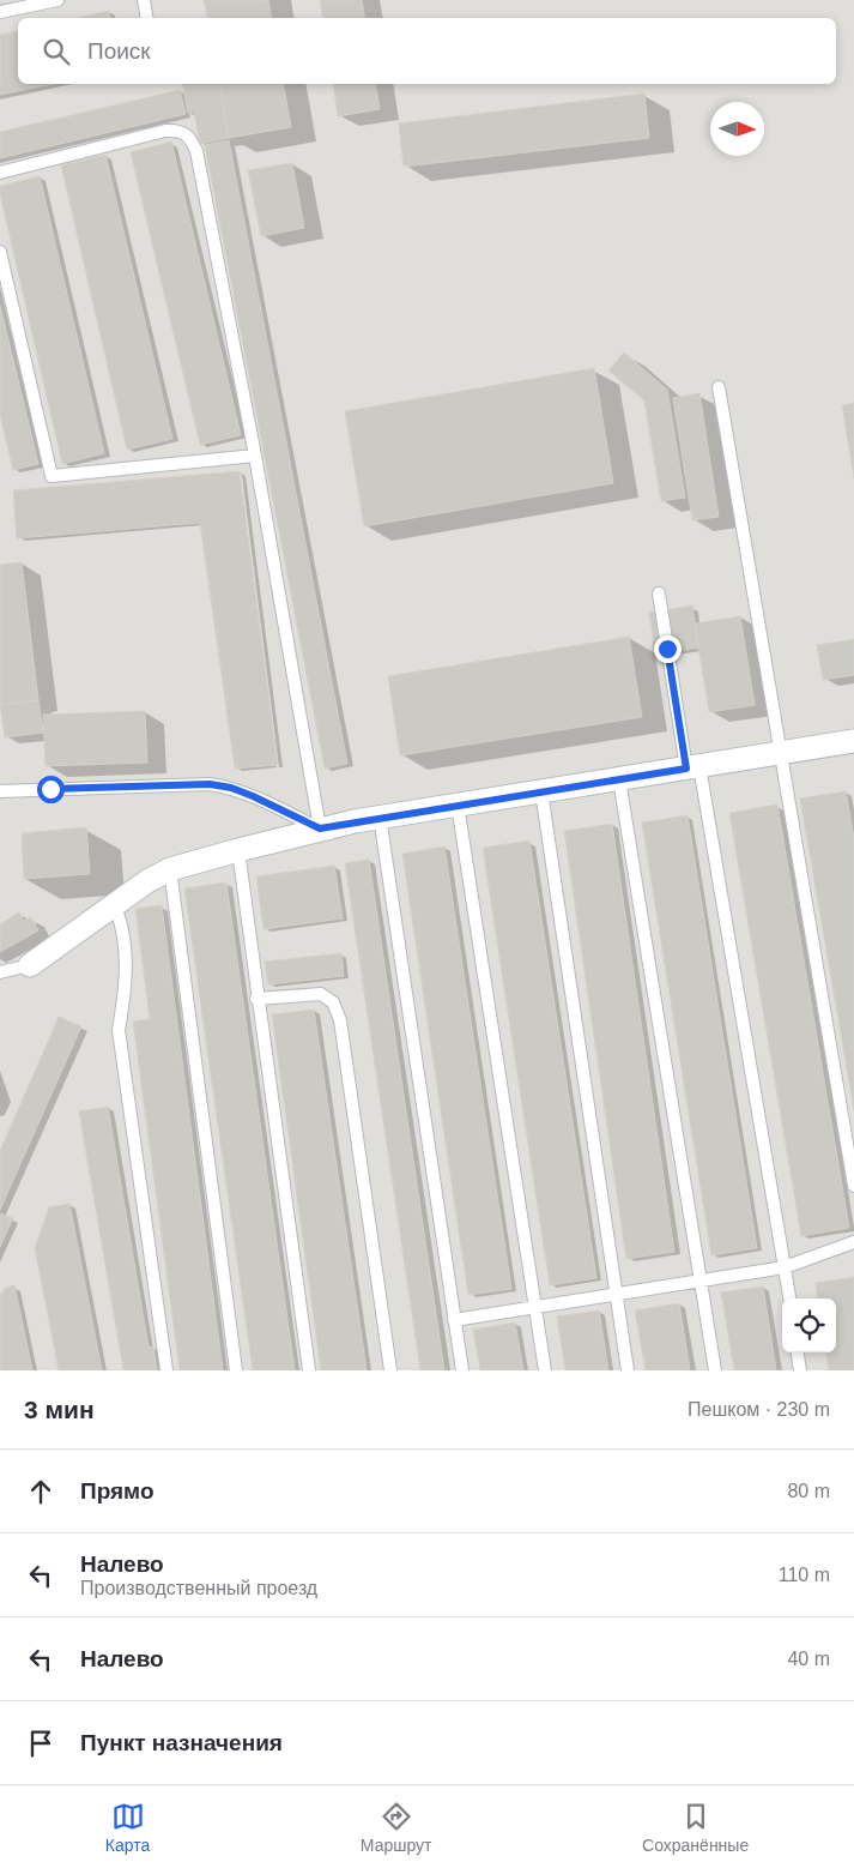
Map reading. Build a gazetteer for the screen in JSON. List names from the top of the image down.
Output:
{
  "north": "right",
  "page": {
    "search": "Поиск",
    "heading": ["3 мин", "Пешком · 230 m"],
    "list": [
      ["Прямо", "80 m"],
      ["Налево", "Производственный проезд", "110 m"],
      ["Налево", "40 m"],
      "Пункт назначения"
    ],
    "nav": ["Карта", "Маршрут", "Сохранённые"]
  }
}
